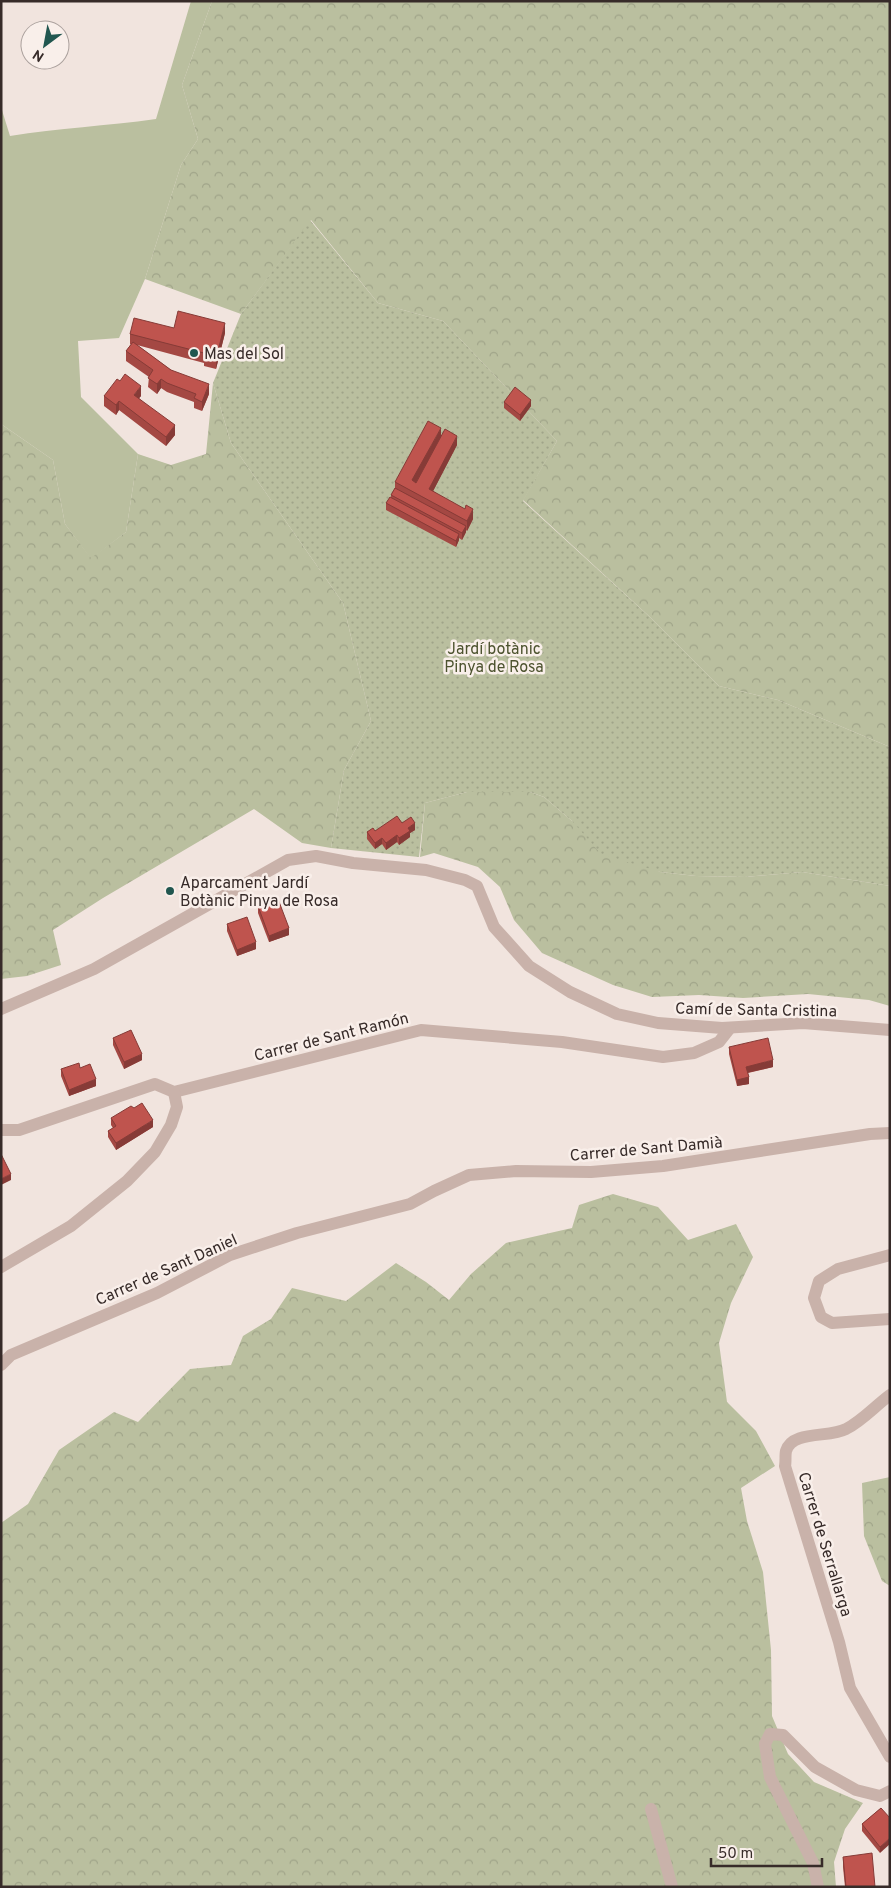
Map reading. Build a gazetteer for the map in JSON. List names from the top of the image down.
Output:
{
  "streets": {
    "street": [
      "Camí de Santa Cristina",
      "Carrer de Sant Ramón",
      "Carrer de Sant Damià",
      "Carrer de Sant Daniel",
      "Carrer de Serrallarga"
    ]
  },
  "crossings": [
    ["Camí de Santa Cristina", "Carrer de Sant Ramón"],
    ["Carrer de Sant Damià", "Carrer de Sant Daniel"]
  ],
  "parks": ["Jardí botànic Pinya de Rosa"],
  "places": ["Mas del Sol", "Aparcament Jardí Botànic Pinya de Rosa"],
  "scale_bar": "50 m",
  "north": "bottom left"
}
